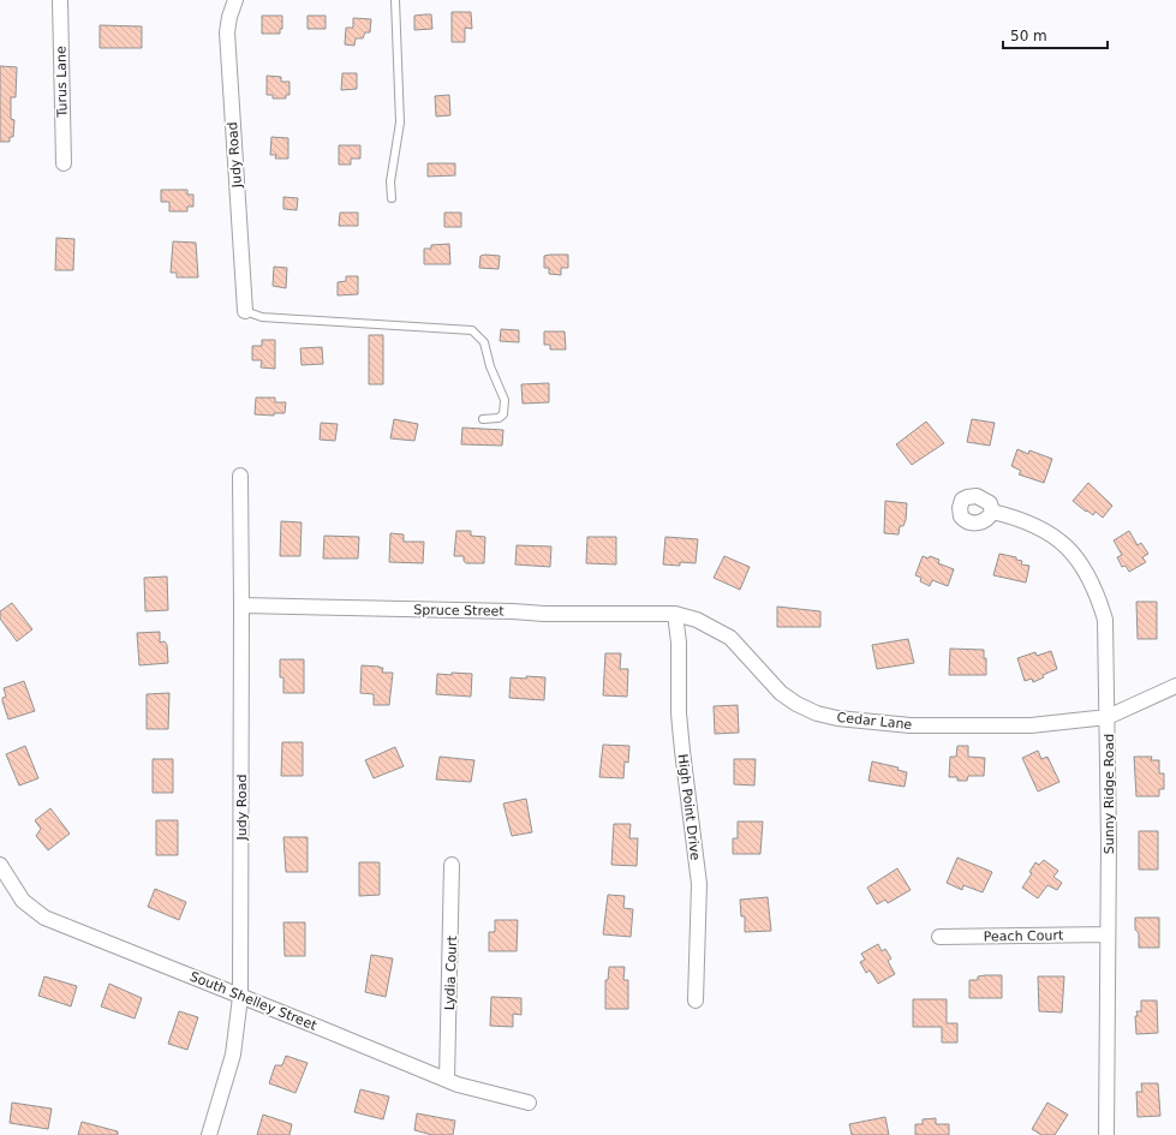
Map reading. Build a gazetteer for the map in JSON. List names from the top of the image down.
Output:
{
  "streets": {
    "street": [
      "Turus Lane",
      "Judy Road",
      "Spruce Street",
      "Cedar Lane",
      "Sunny Ridge Road",
      "High Point Drive",
      "Peach Court",
      "Lydia Court",
      "South Shelley Street"
    ]
  },
  "crossings": [
    ["Judy Road", "Spruce Street"],
    ["Judy Road", "South Shelley Street"],
    ["Spruce Street", "Cedar Lane"],
    ["Spruce Street", "High Point Drive"],
    ["Cedar Lane", "Sunny Ridge Road"],
    ["Cedar Lane", "High Point Drive"],
    ["Sunny Ridge Road", "Peach Court"],
    ["Lydia Court", "South Shelley Street"]
  ],
  "scale_bar": "50 m"
}
